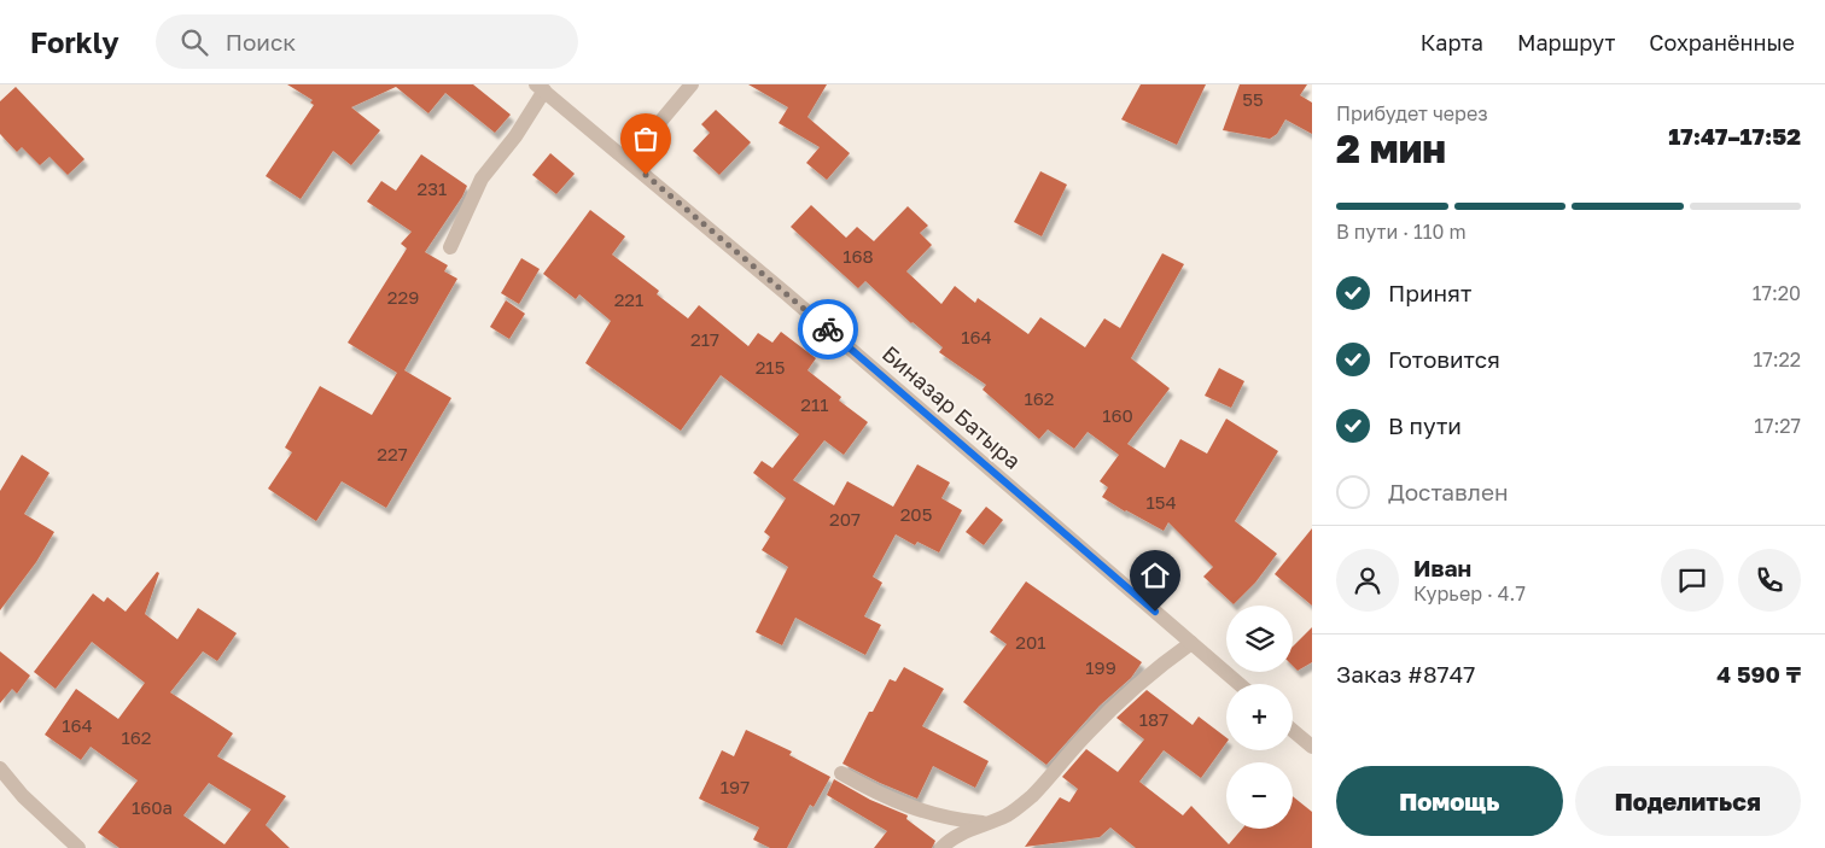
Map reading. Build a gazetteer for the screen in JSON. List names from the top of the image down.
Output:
{
  "streets": {
    "street": ["Биназар Батыра"]
  },
  "house_numbers": [
    "55",
    "231",
    "168",
    "229",
    "221",
    "164",
    "217",
    "215",
    "162",
    "211",
    "160",
    "227",
    "154",
    "205",
    "207",
    "201",
    "199",
    "187",
    "164",
    "162",
    "197",
    "160а"
  ],
  "page": {
    "header": "Forkly",
    "search": "Поиск",
    "nav": ["Карта", "Маршрут", "Сохранённые"],
    "heading": ["2 мин", "Прибудет через", "17:47–17:52"],
    "panel": [
      "Иван",
      "Курьер · 4.7",
      "Заказ #8747",
      "4 590 ₸"
    ],
    "bar": "В пути · 110 m",
    "list": [
      ["Принят", "17:20"],
      ["Готовится", "17:22"],
      ["В пути", "17:27"],
      "Доставлен"
    ],
    "map_buttons": ["+", "−"],
    "buttons": ["Помощь", "Поделиться"]
  }
}
